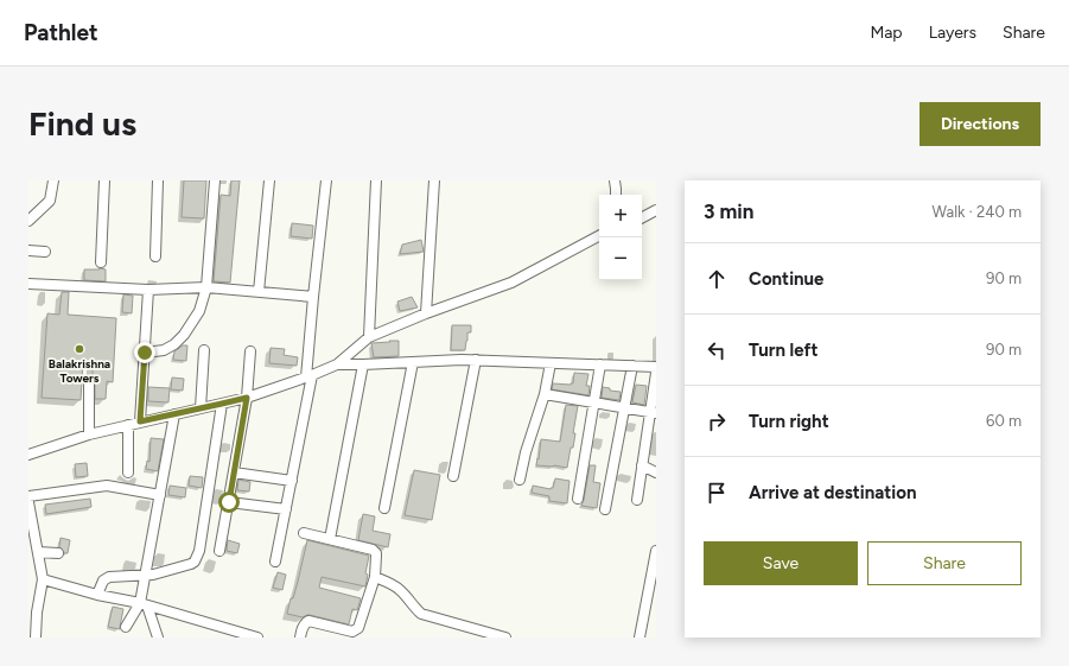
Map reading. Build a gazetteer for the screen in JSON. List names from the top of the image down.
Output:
{
  "places": ["Balakrishna Towers"],
  "page": {
    "header": "Pathlet",
    "nav": ["Map", "Layers", "Share"],
    "buttons": [
      "Directions",
      ["Save", "Share"]
    ],
    "title": "Find us",
    "heading": ["3 min", "Walk · 240 m"],
    "map_buttons": ["+", "−"],
    "list": [
      ["Continue", "90 m"],
      ["Turn left", "90 m"],
      ["Turn right", "60 m"],
      "Arrive at destination"
    ]
  }
}
